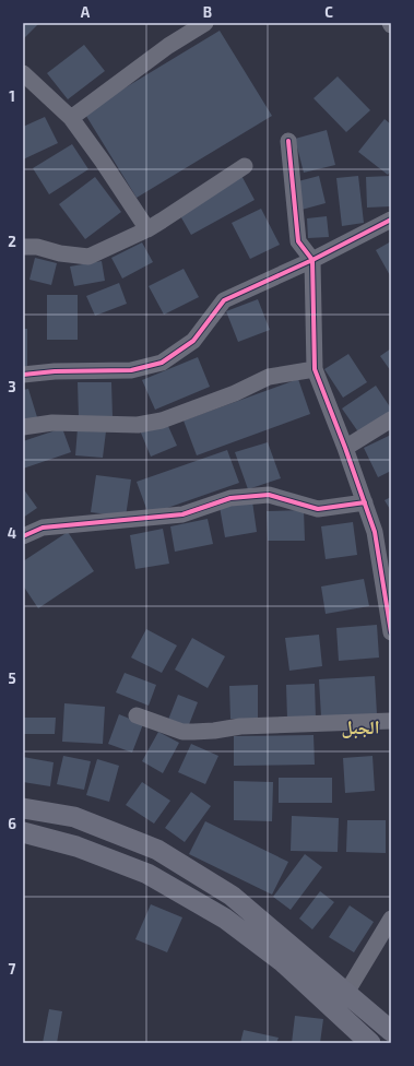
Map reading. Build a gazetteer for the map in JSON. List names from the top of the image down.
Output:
{
  "districts": ["الجبل"],
  "grid": {
    "columns": ["A", "B", "C"],
    "rows": [
      "1",
      "2",
      "3",
      "4",
      "5",
      "6",
      "7"
    ]
  }
}
